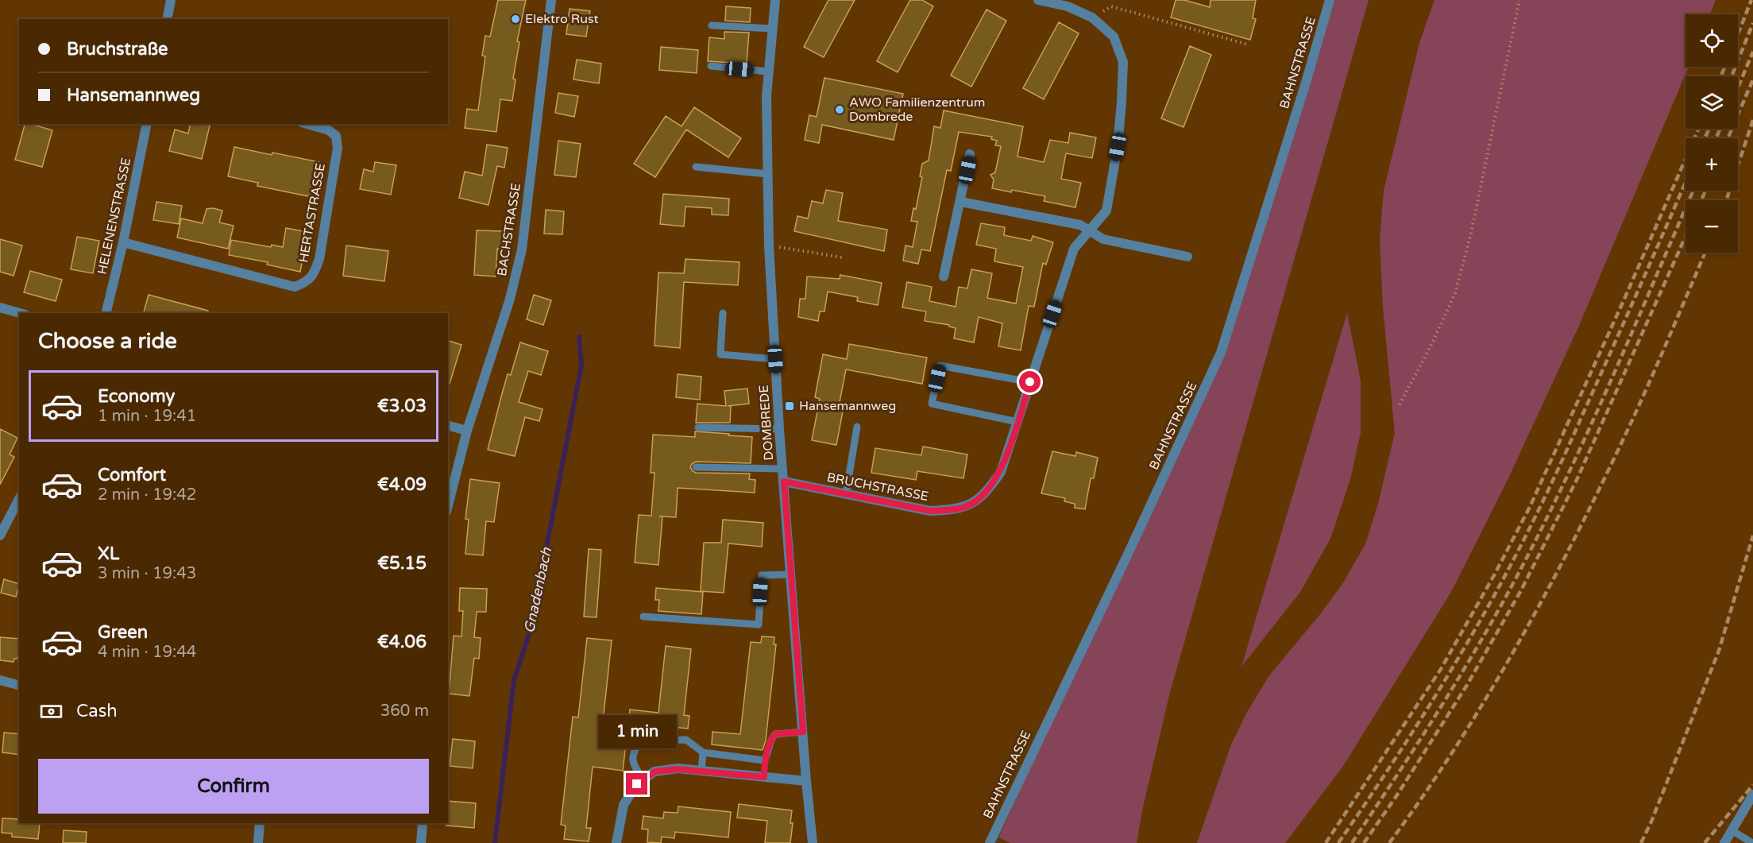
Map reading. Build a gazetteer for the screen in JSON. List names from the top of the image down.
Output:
{
  "streets": {
    "street": [
      "BAHNSTRASSE",
      "HERTASTRASSE",
      "HELENENSTRASSE",
      "BACHSTRASSE",
      "DOMBREDE",
      "BRUCHSTRASSE"
    ]
  },
  "crossings": [
    ["HERTASTRASSE", "HELENENSTRASSE"],
    ["DOMBREDE", "BRUCHSTRASSE"]
  ],
  "water": ["Gnadenbach"],
  "places": {
    "other": ["Elektro Rust", "AWO Familienzentrum Dombrede"],
    "transit": ["Hansemannweg"]
  },
  "page": {
    "map_buttons": ["+", "−"],
    "banner": ["Bruchstraße", "Hansemannweg"],
    "heading": "Choose a ride",
    "list": [
      {
        "name": "Economy",
        "note": "1 min · 19:41",
        "value": "€3.03"
      },
      {
        "name": "Comfort",
        "note": "2 min · 19:42",
        "value": "€4.09"
      },
      {
        "name": "XL",
        "note": "3 min · 19:43",
        "value": "€5.15"
      },
      {
        "name": "Green",
        "note": "4 min · 19:44",
        "value": "€4.06"
      }
    ],
    "pay": ["Cash", "360 m"],
    "bubble": "1 min",
    "buttons": "Confirm"
  }
}
